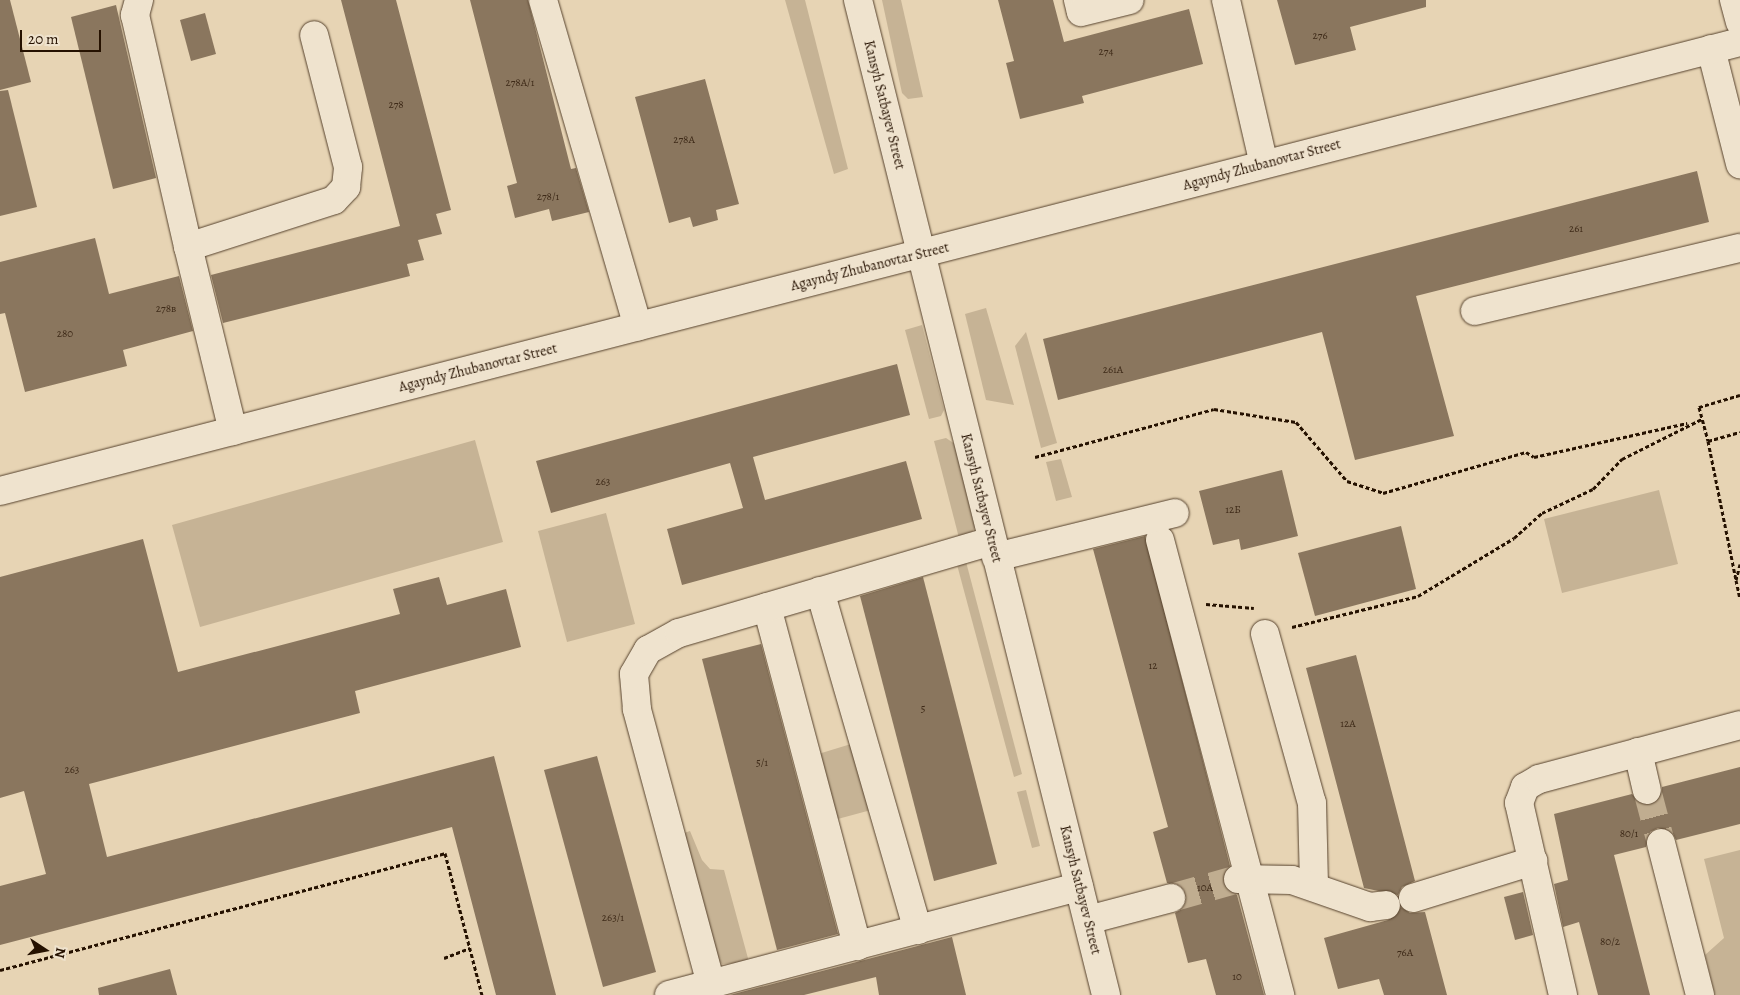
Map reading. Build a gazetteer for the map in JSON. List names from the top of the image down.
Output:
{
  "streets": {
    "street": ["Kansyh Satbayev Street", "Agayndy Zhubanovtar Street"]
  },
  "crossings": [
    ["Kansyh Satbayev Street", "Agayndy Zhubanovtar Street"]
  ],
  "house_numbers": [
    "276",
    "274",
    "278А/1",
    "278",
    "278А",
    "278/1",
    "261",
    "278в",
    "280",
    "261А",
    "263",
    "12Б",
    "12",
    "5",
    "12А",
    "5/1",
    "263",
    "80/1",
    "10А",
    "263/1",
    "80/2",
    "76А",
    "10"
  ],
  "scale_bar": "20 m",
  "north": "right"
}
